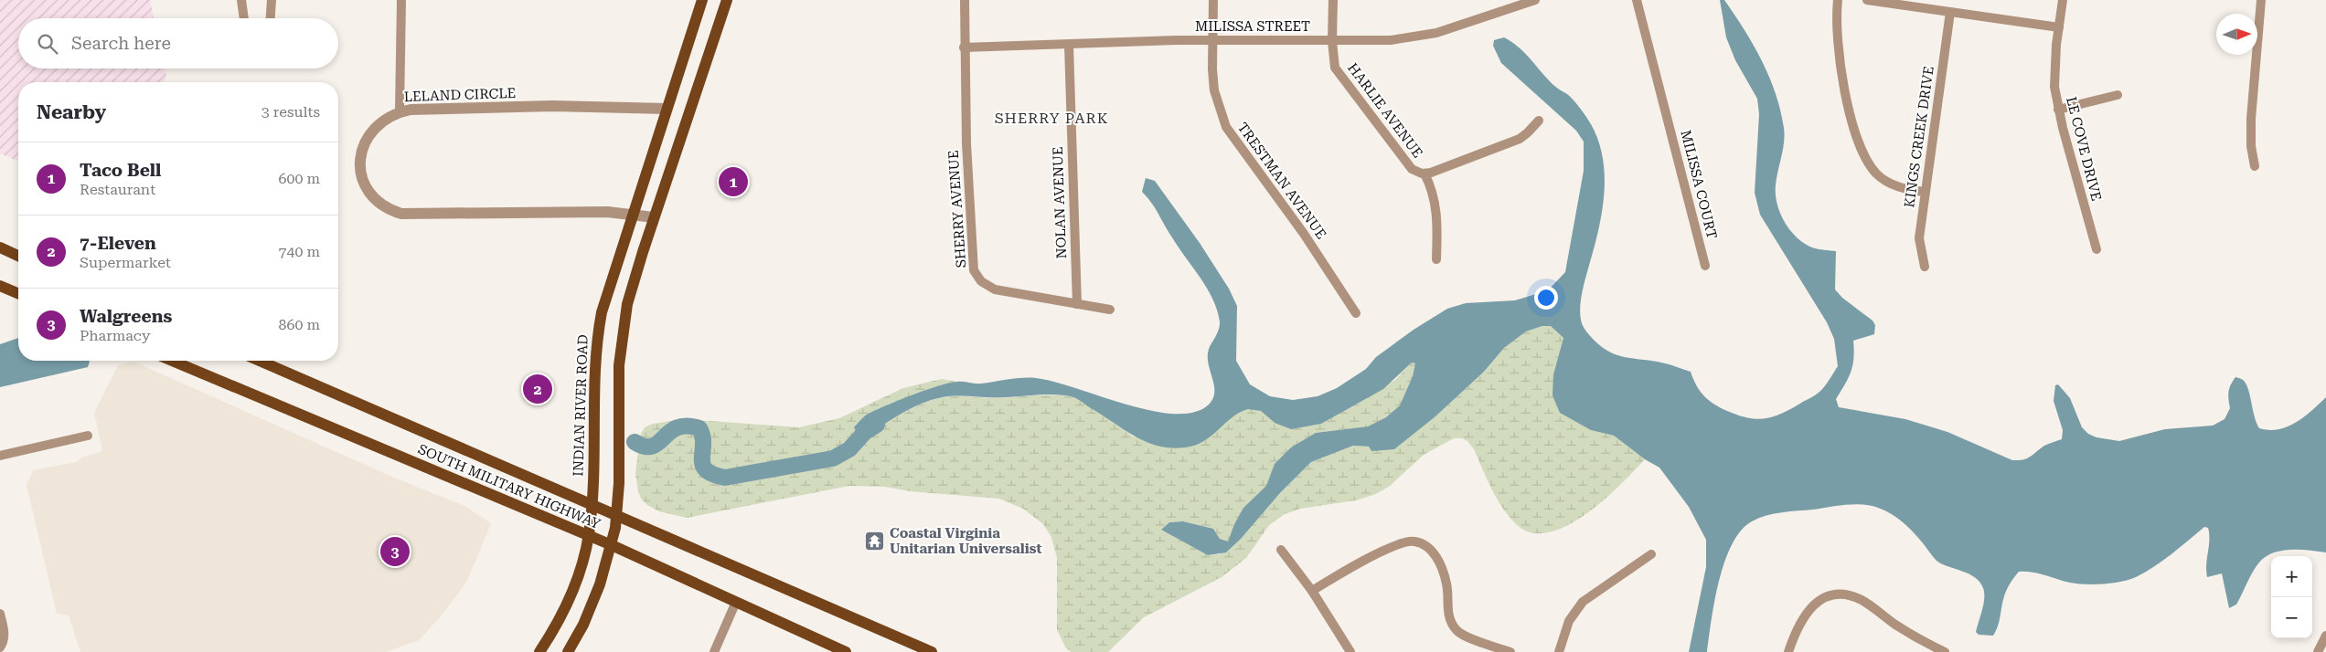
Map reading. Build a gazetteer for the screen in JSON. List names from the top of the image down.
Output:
{
  "streets": {
    "main road": ["INDIAN RIVER ROAD", "SOUTH MILITARY HIGHWAY"],
    "street": [
      "MILISSA STREET",
      "LELAND CIRCLE",
      "HARLIE AVENUE",
      "KINGS CREEK DRIVE",
      "LE COVE DRIVE",
      "TRESTMAN AVENUE",
      "MILISSA COURT",
      "NOLAN AVENUE",
      "SHERRY AVENUE"
    ]
  },
  "crossings": [
    ["MILISSA STREET", "HARLIE AVENUE"],
    ["MILISSA STREET", "TRESTMAN AVENUE"],
    ["MILISSA STREET", "NOLAN AVENUE"],
    ["MILISSA STREET", "SHERRY AVENUE"],
    ["LELAND CIRCLE", "INDIAN RIVER ROAD"],
    ["NOLAN AVENUE", "SHERRY AVENUE"],
    ["INDIAN RIVER ROAD", "SOUTH MILITARY HIGHWAY"]
  ],
  "districts": ["SHERRY PARK"],
  "places": {
    "temple": ["Coastal Virginia Unitarian Universalist"]
  },
  "north": "right",
  "page": {
    "search": "Search here",
    "heading": ["Nearby", "3 results"],
    "list": [
      {
        "mark": "1",
        "name": "Taco Bell",
        "note": "Restaurant",
        "value": "600 m"
      },
      {
        "mark": "2",
        "name": "7-Eleven",
        "note": "Supermarket",
        "value": "740 m"
      },
      {
        "mark": "3",
        "name": "Walgreens",
        "note": "Pharmacy",
        "value": "860 m"
      }
    ],
    "pins": ["1", "2", "3"],
    "map_buttons": ["+", "−"]
  }
}
